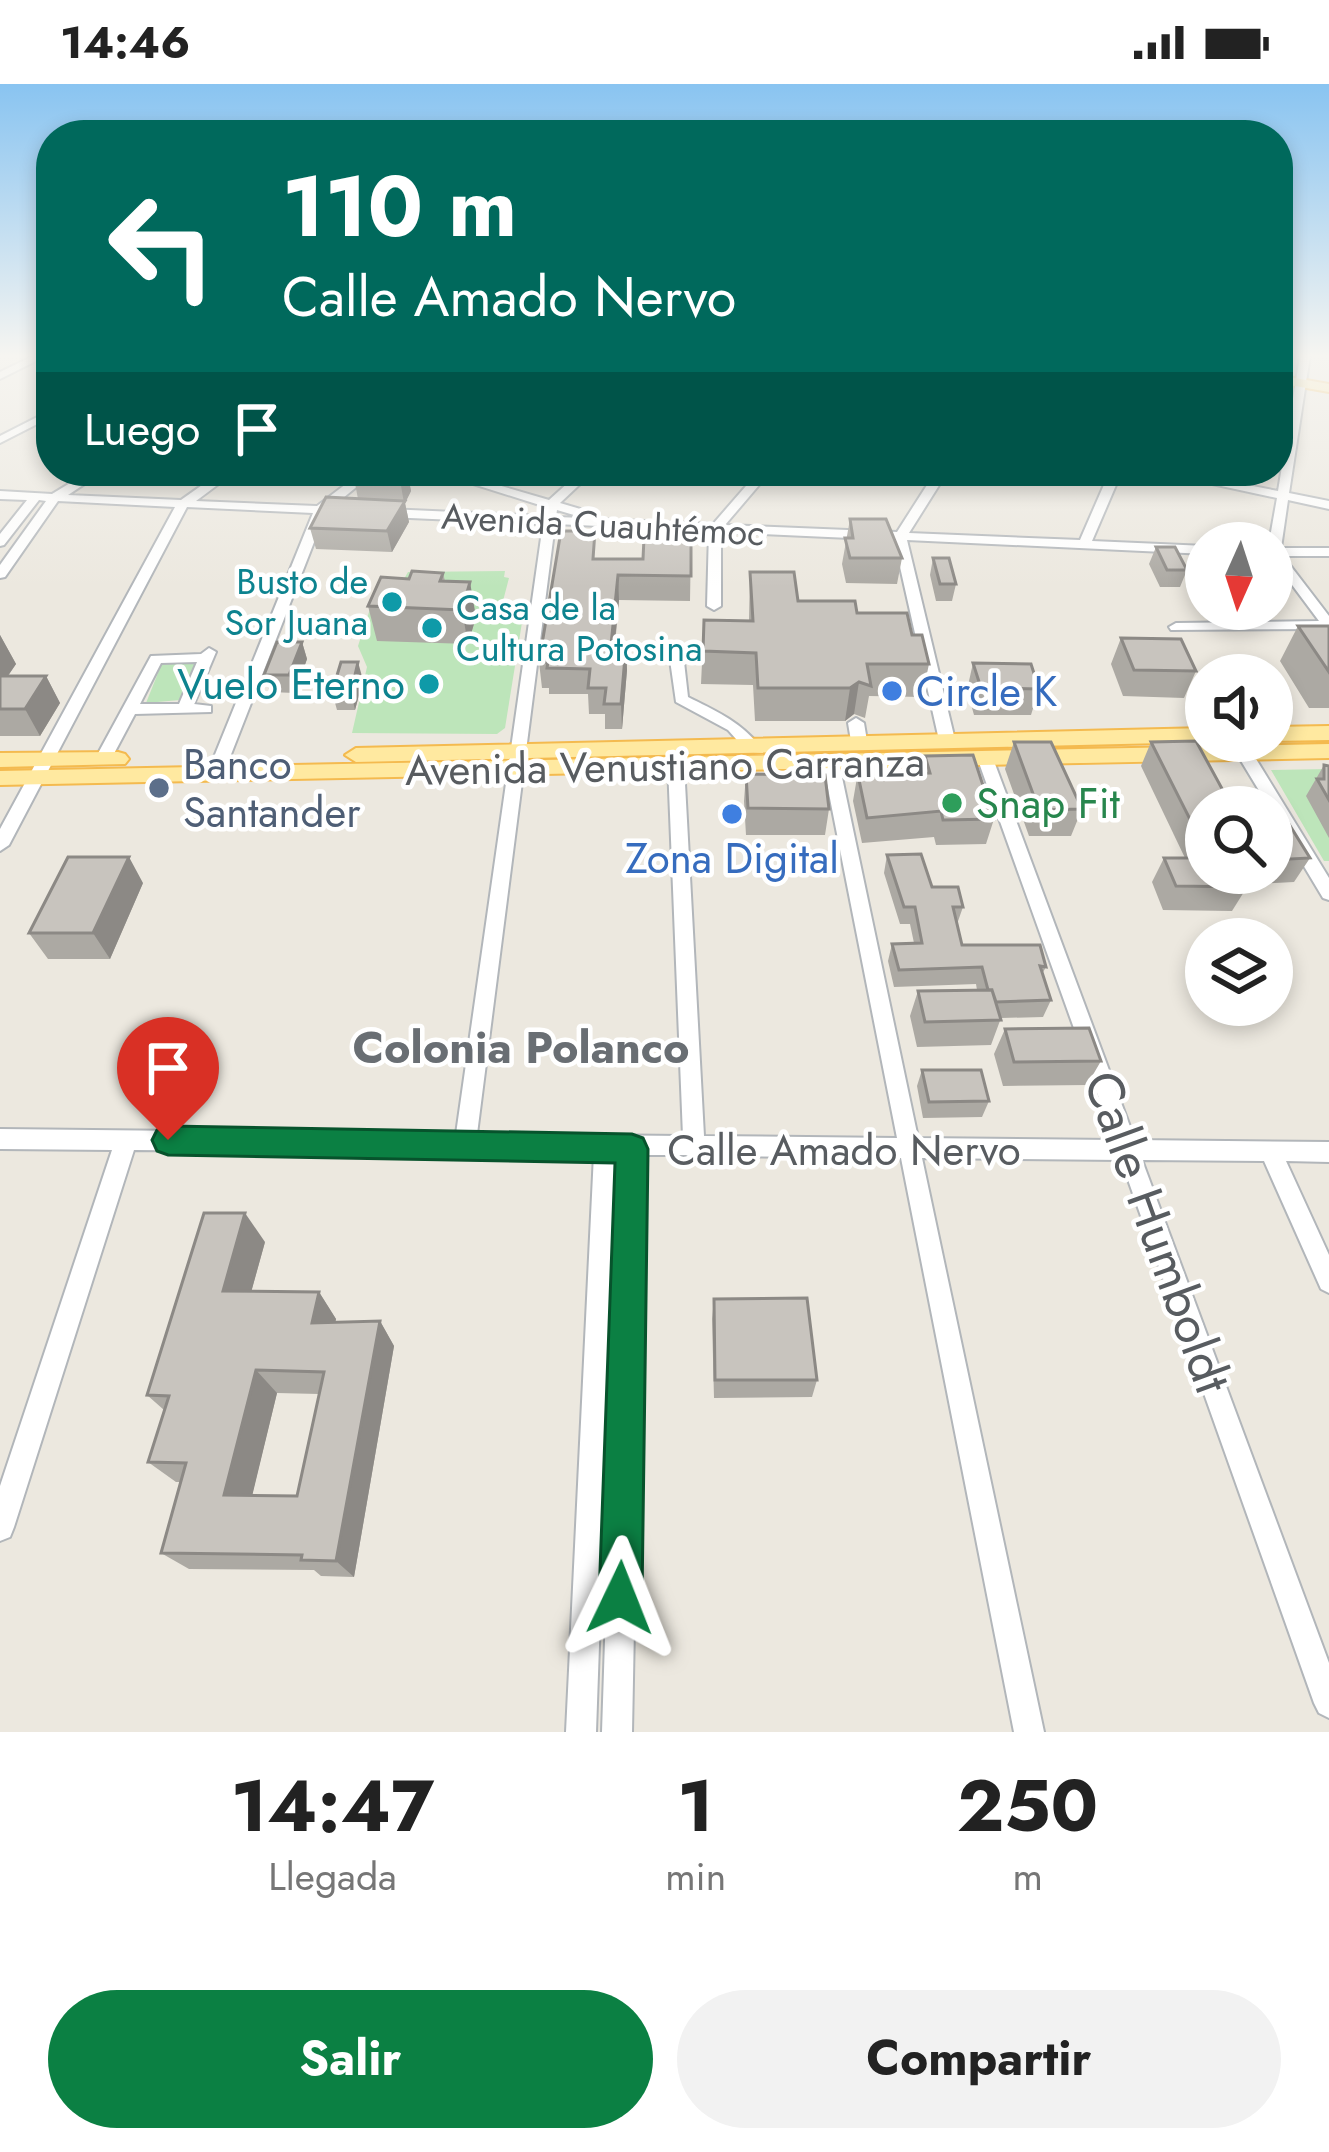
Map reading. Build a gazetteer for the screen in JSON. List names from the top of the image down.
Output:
{
  "streets": {
    "main road": ["Avenida Venustiano Carranza"],
    "street": ["Avenida Cuauhtémoc", "Calle Amado Nervo", "Calle Humboldt"]
  },
  "crossings": [
    ["Avenida Venustiano Carranza", "Calle Humboldt"],
    ["Calle Amado Nervo", "Calle Humboldt"]
  ],
  "districts": ["Colonia Polanco"],
  "places": [
    "Busto de Sor Juana",
    "Casa de la Cultura Potosina",
    "Vuelo Eterno",
    "Circle K",
    "Banco Santander",
    "Snap Fit",
    "Zona Digital"
  ],
  "north": "bottom",
  "page": {
    "status": "14:46",
    "turn": ["110 m", "Calle Amado Nervo"],
    "then": "Luego",
    "eta": [
      "14:47",
      "Llegada",
      "1",
      "min",
      "250",
      "m"
    ],
    "buttons": ["Salir", "Compartir"]
  }
}
